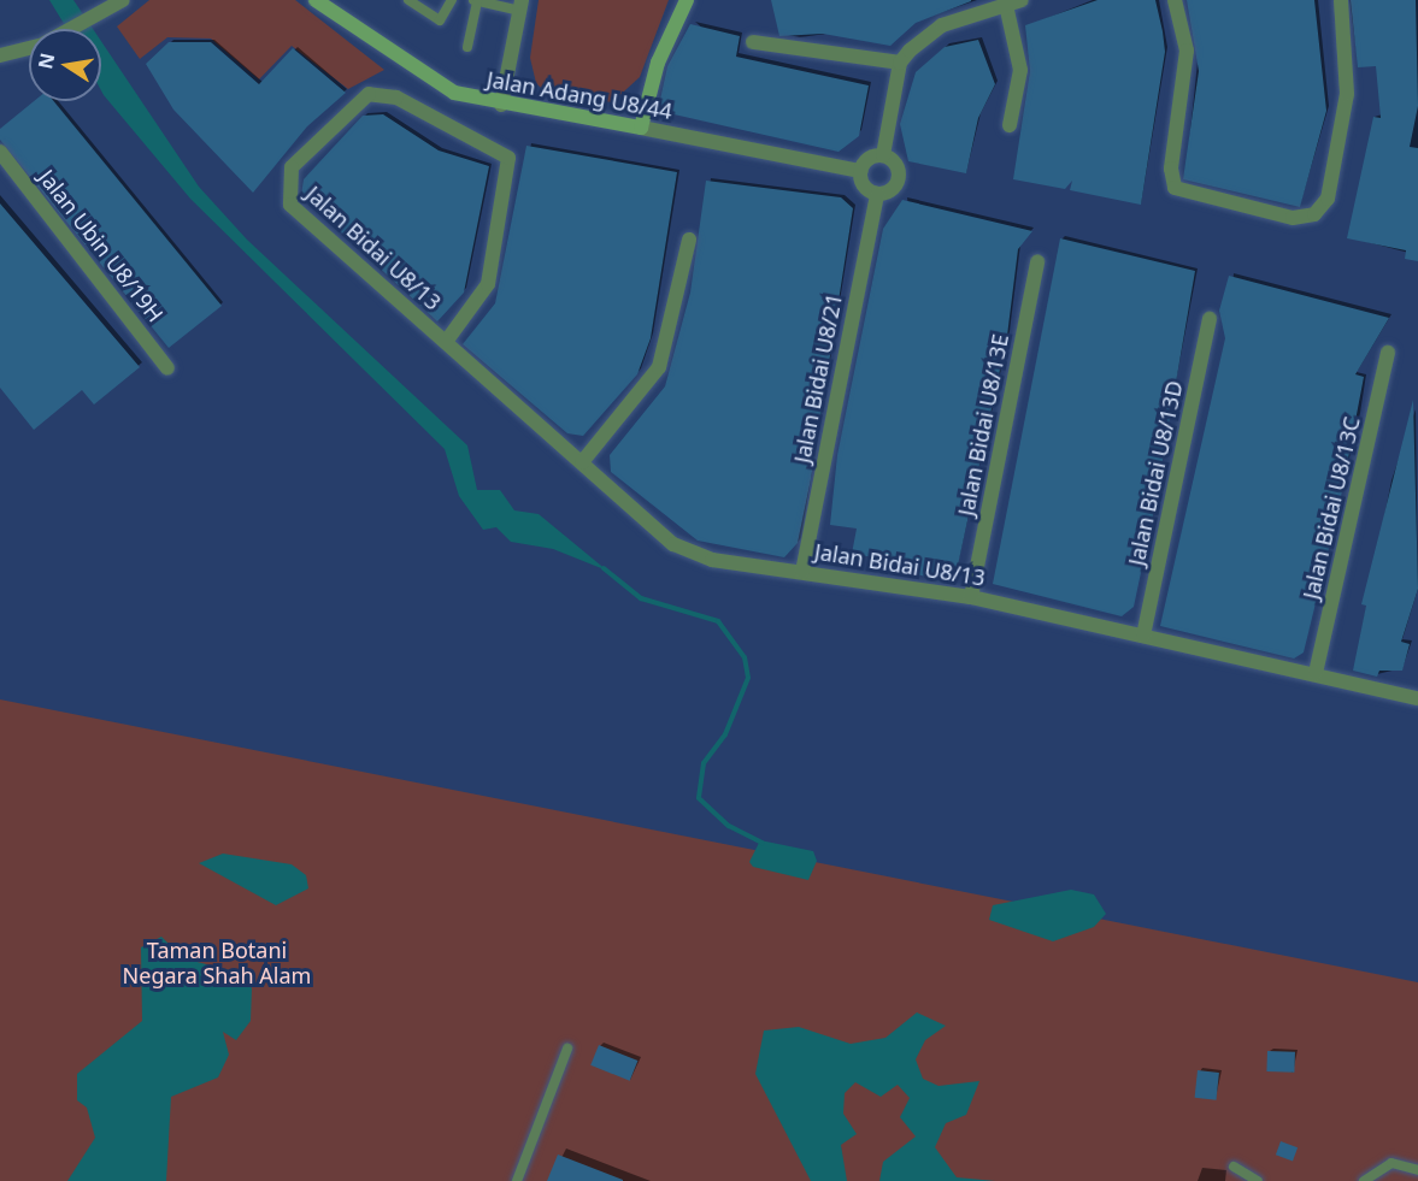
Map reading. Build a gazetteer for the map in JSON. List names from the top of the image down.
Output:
{
  "streets": {
    "street": [
      "Jalan Adang U8/44",
      "Jalan Ubin U8/19H",
      "Jalan Bidai U8/13",
      "Jalan Bidai U8/21",
      "Jalan Bidai U8/13E",
      "Jalan Bidai U8/13D",
      "Jalan Bidai U8/13C"
    ]
  },
  "crossings": [
    ["Jalan Adang U8/44", "Jalan Bidai U8/21"],
    ["Jalan Bidai U8/13", "Jalan Bidai U8/21"],
    ["Jalan Bidai U8/13", "Jalan Bidai U8/13E"],
    ["Jalan Bidai U8/13", "Jalan Bidai U8/13D"],
    ["Jalan Bidai U8/13", "Jalan Bidai U8/13C"]
  ],
  "parks": ["Taman Botani Negara Shah Alam"],
  "north": "left"
}
